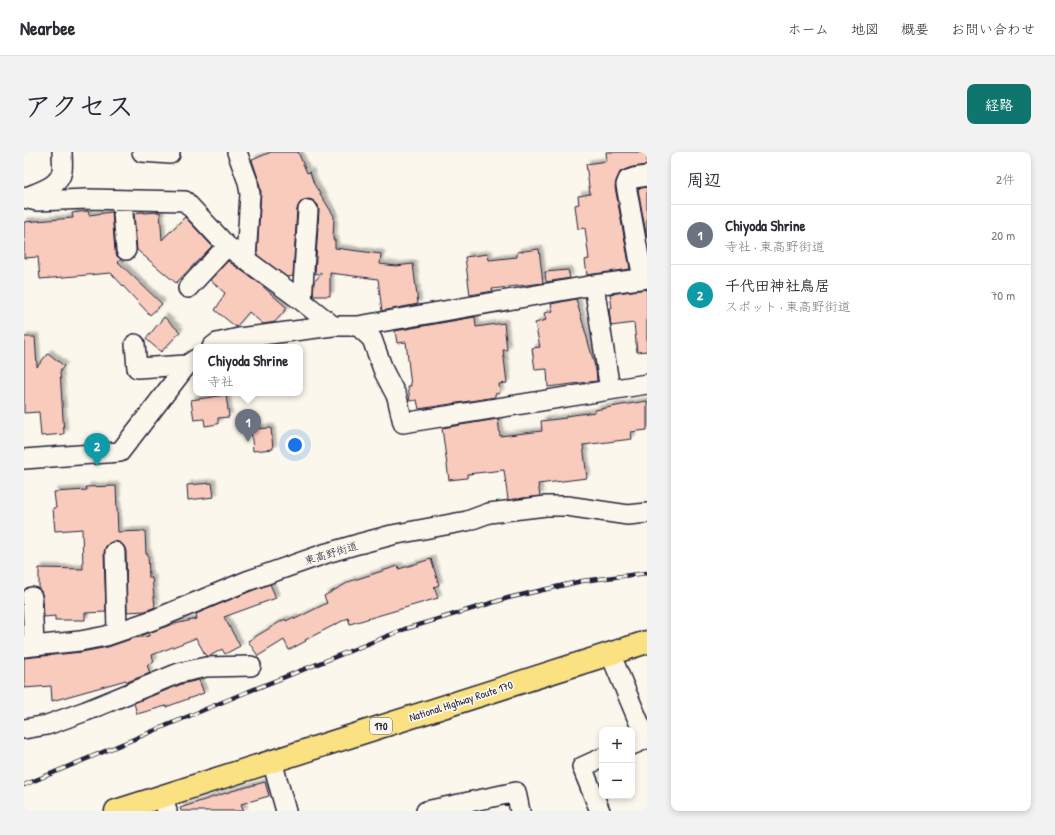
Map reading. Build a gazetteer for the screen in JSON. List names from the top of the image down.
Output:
{
  "streets": {
    "highway": ["National Highway Route 170", "170"],
    "street": ["東高野街道"]
  },
  "page": {
    "header": "Nearbee",
    "nav": [
      "ホーム",
      "地図",
      "概要",
      "お問い合わせ"
    ],
    "title": "アクセス",
    "buttons": "経路",
    "heading": ["周辺", "2件"],
    "list": [
      {
        "mark": "1",
        "name": "Chiyoda Shrine",
        "note": "寺社 · 東高野街道",
        "value": "20 m"
      },
      {
        "mark": "2",
        "name": "千代田神社鳥居",
        "note": "スポット · 東高野街道",
        "value": "70 m"
      }
    ],
    "popup": ["Chiyoda Shrine", "寺社"],
    "pins": ["1", "2"],
    "map_buttons": ["+", "−"]
  }
}
